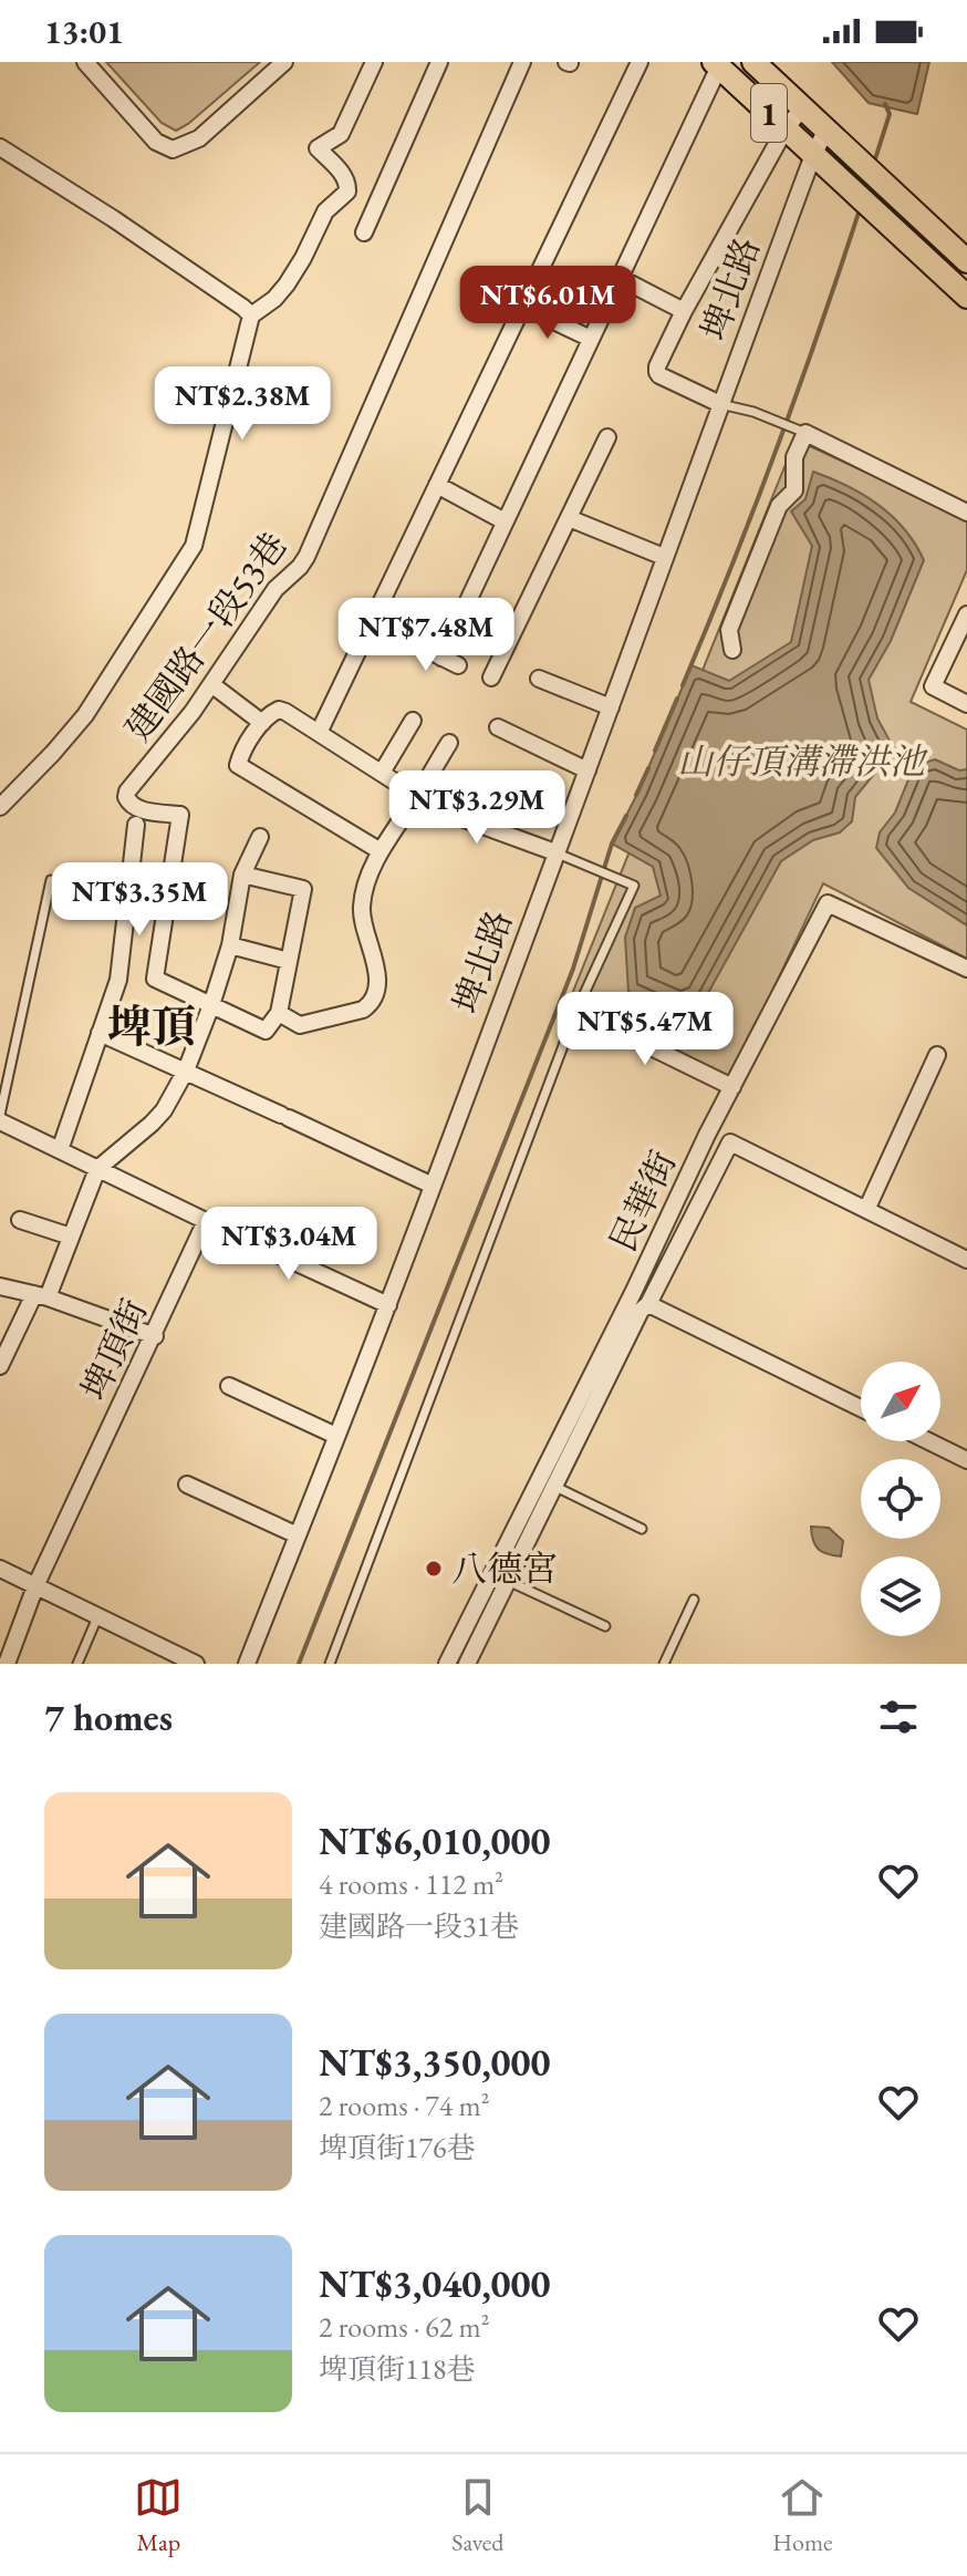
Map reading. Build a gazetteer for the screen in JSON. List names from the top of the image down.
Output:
{
  "streets": {
    "main road": ["1"],
    "street": [
      "埤北路",
      "建國路一段53巷",
      "民華街",
      "埤頂街"
    ]
  },
  "crossings": [
    ["1", "埤北路"]
  ],
  "districts": ["埤頂"],
  "parks": ["山仔頂溝滯洪池"],
  "places": ["八德宮"],
  "north": "top right",
  "page": {
    "status": "13:01",
    "price": [
      "NT$6.01M",
      "NT$2.38M",
      "NT$7.48M",
      "NT$3.29M",
      "NT$3.35M",
      "NT$5.47M",
      "NT$3.04M"
    ],
    "heading": "7 homes",
    "list": [
      {
        "name": "NT$6,010,000",
        "note": "4 rooms · 112 m² · 建國路一段31巷"
      },
      {
        "name": "NT$3,350,000",
        "note": "2 rooms · 74 m² · 埤頂街176巷"
      },
      {
        "name": "NT$3,040,000",
        "note": "2 rooms · 62 m² · 埤頂街118巷"
      }
    ],
    "tabs": ["Map", "Saved", "Home"]
  }
}
